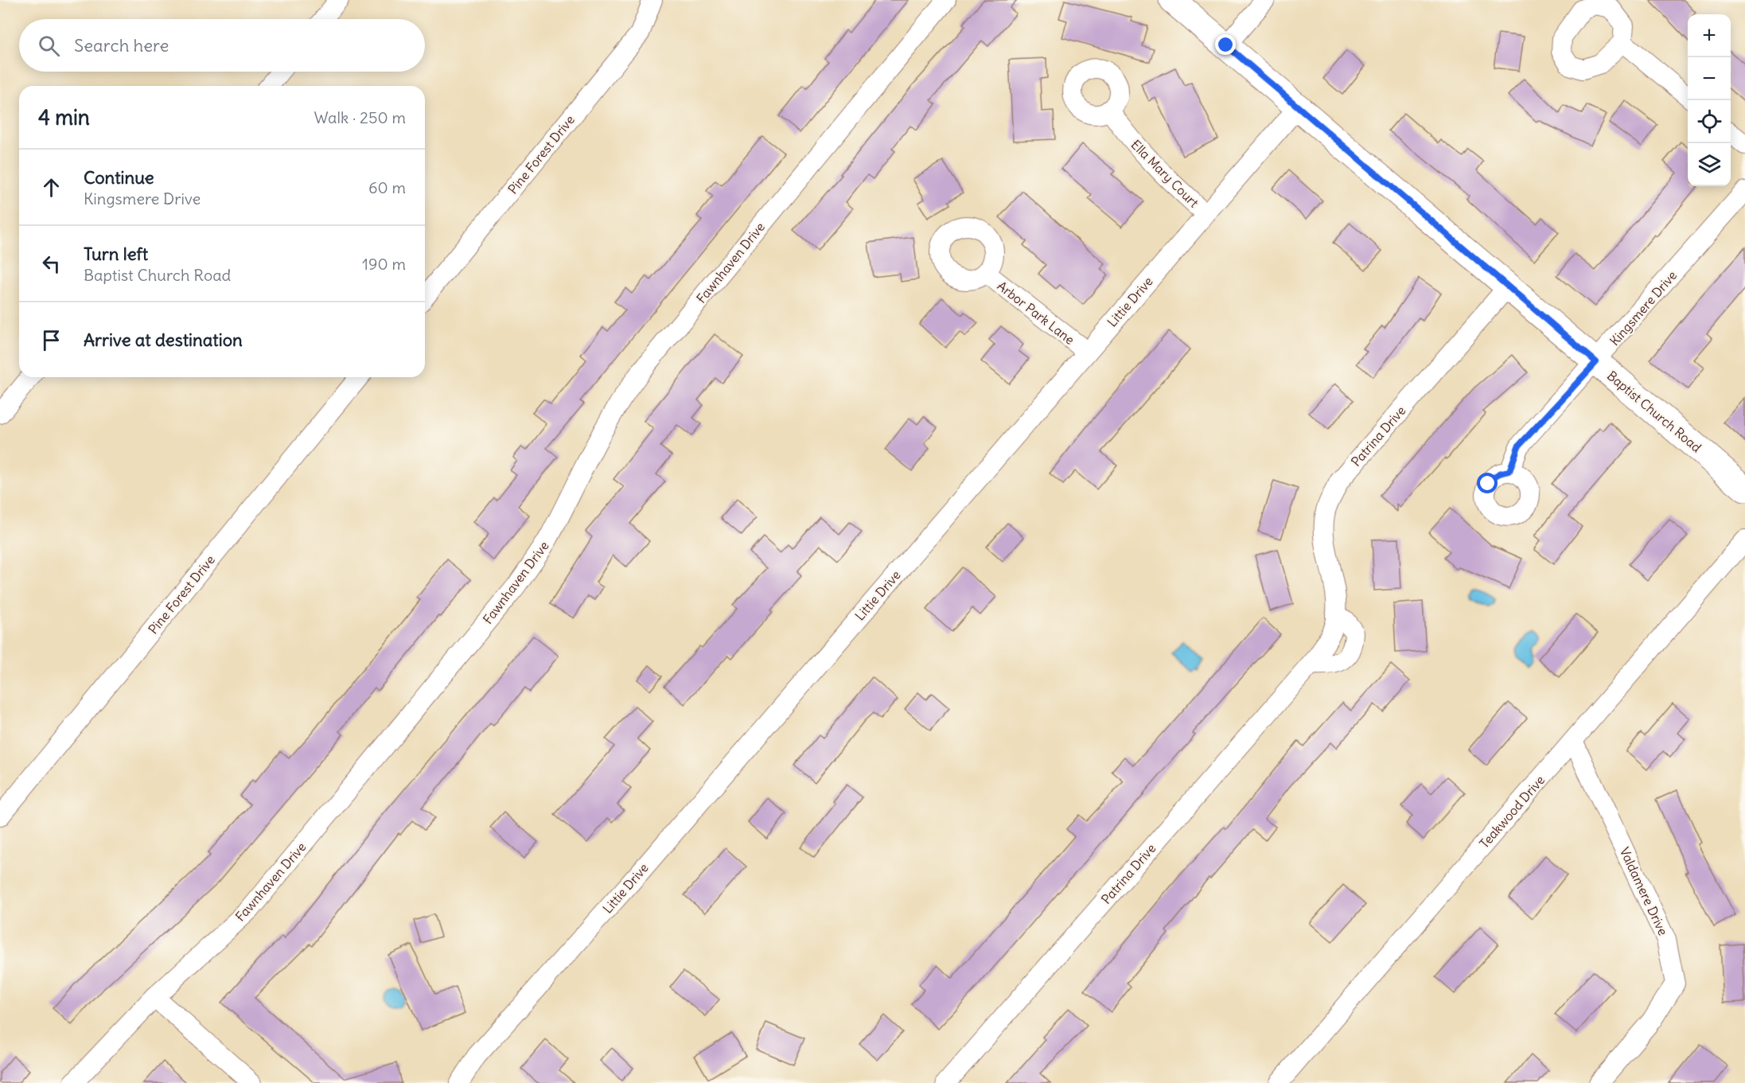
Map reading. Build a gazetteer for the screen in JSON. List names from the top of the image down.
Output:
{
  "streets": {
    "street": [
      "Pine Forest Drive",
      "Ella Mary Court",
      "Fawnhaven Drive",
      "Littie Drive",
      "Kingsmere Drive",
      "Arbor Park Lane",
      "Baptist Church Road",
      "Patrina Drive",
      "Teakwood Drive",
      "Valdamere Drive"
    ]
  },
  "crossings": [
    ["Ella Mary Court", "Littie Drive"],
    ["Littie Drive", "Arbor Park Lane"],
    ["Littie Drive", "Baptist Church Road"],
    ["Kingsmere Drive", "Baptist Church Road"],
    ["Baptist Church Road", "Patrina Drive"],
    ["Teakwood Drive", "Valdamere Drive"]
  ],
  "page": {
    "map_buttons": ["+", "−"],
    "search": "Search here",
    "heading": ["4 min", "Walk · 250 m"],
    "list": [
      ["Continue", "Kingsmere Drive", "60 m"],
      ["Turn left", "Baptist Church Road", "190 m"],
      "Arrive at destination"
    ]
  }
}
